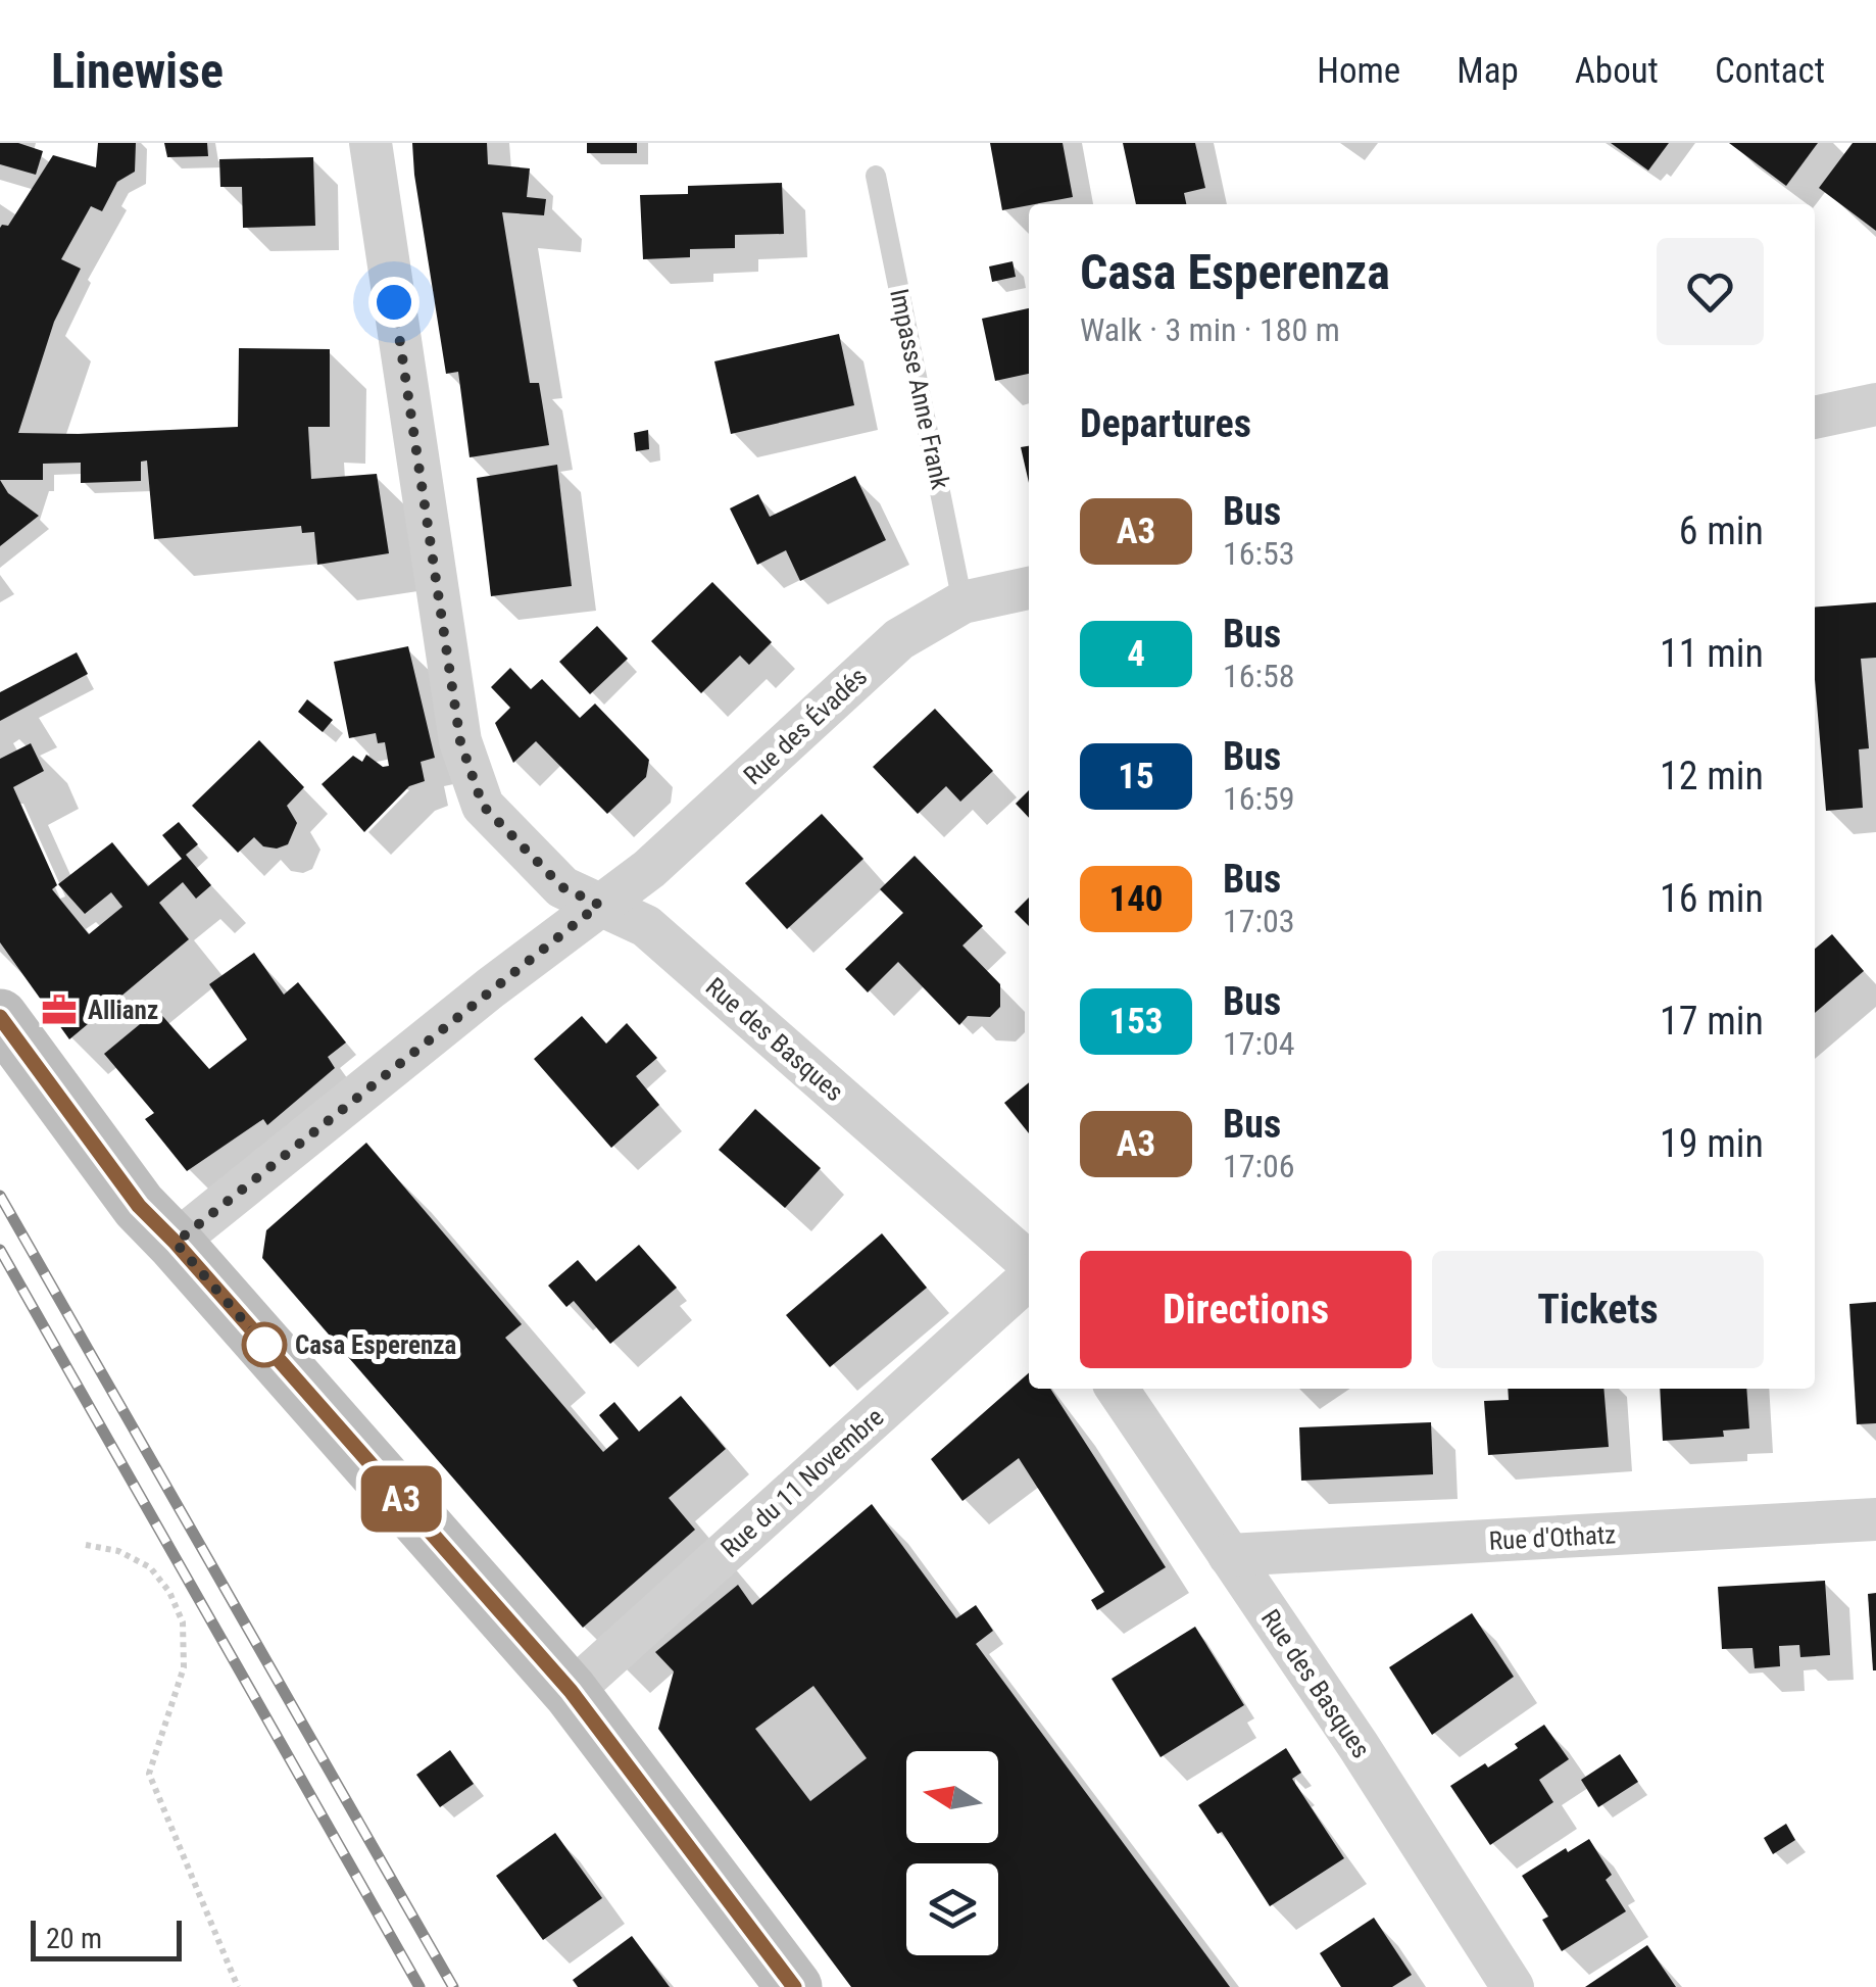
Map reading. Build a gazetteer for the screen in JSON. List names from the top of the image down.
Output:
{
  "streets": {
    "street": [
      "Rue des Évadés",
      "Rue des Basques",
      "Rue du 11 Novembre",
      "Rue d'Othatz"
    ],
    "lane": ["Impasse Anne Frank"]
  },
  "crossings": [
    ["Impasse Anne Frank", "Rue des Évadés"],
    ["Rue des Évadés", "Rue des Basques"],
    ["Rue des Basques", "Rue d'Othatz"]
  ],
  "places": {
    "office": ["Allianz"],
    "other": ["Casa Esperenza"]
  },
  "lines": ["bus line A3"],
  "scale_bar": "20 m",
  "north": "left",
  "page": {
    "header": "Linewise",
    "nav": [
      "Home",
      "Map",
      "About",
      "Contact"
    ],
    "on_map": "A3",
    "heading": [
      ["Casa Esperenza", "Walk · 3 min · 180 m"],
      "Departures"
    ],
    "list": [
      {
        "mark": "A3",
        "name": "Bus",
        "note": "16:53",
        "value": "6 min"
      },
      {
        "mark": "4",
        "name": "Bus",
        "note": "16:58",
        "value": "11 min"
      },
      {
        "mark": "15",
        "name": "Bus",
        "note": "16:59",
        "value": "12 min"
      },
      {
        "mark": "140",
        "name": "Bus",
        "note": "17:03",
        "value": "16 min"
      },
      {
        "mark": "153",
        "name": "Bus",
        "note": "17:04",
        "value": "17 min"
      },
      {
        "mark": "A3",
        "name": "Bus",
        "note": "17:06",
        "value": "19 min"
      }
    ],
    "buttons": ["Directions", "Tickets"],
    "scale": "20 m"
  }
}
